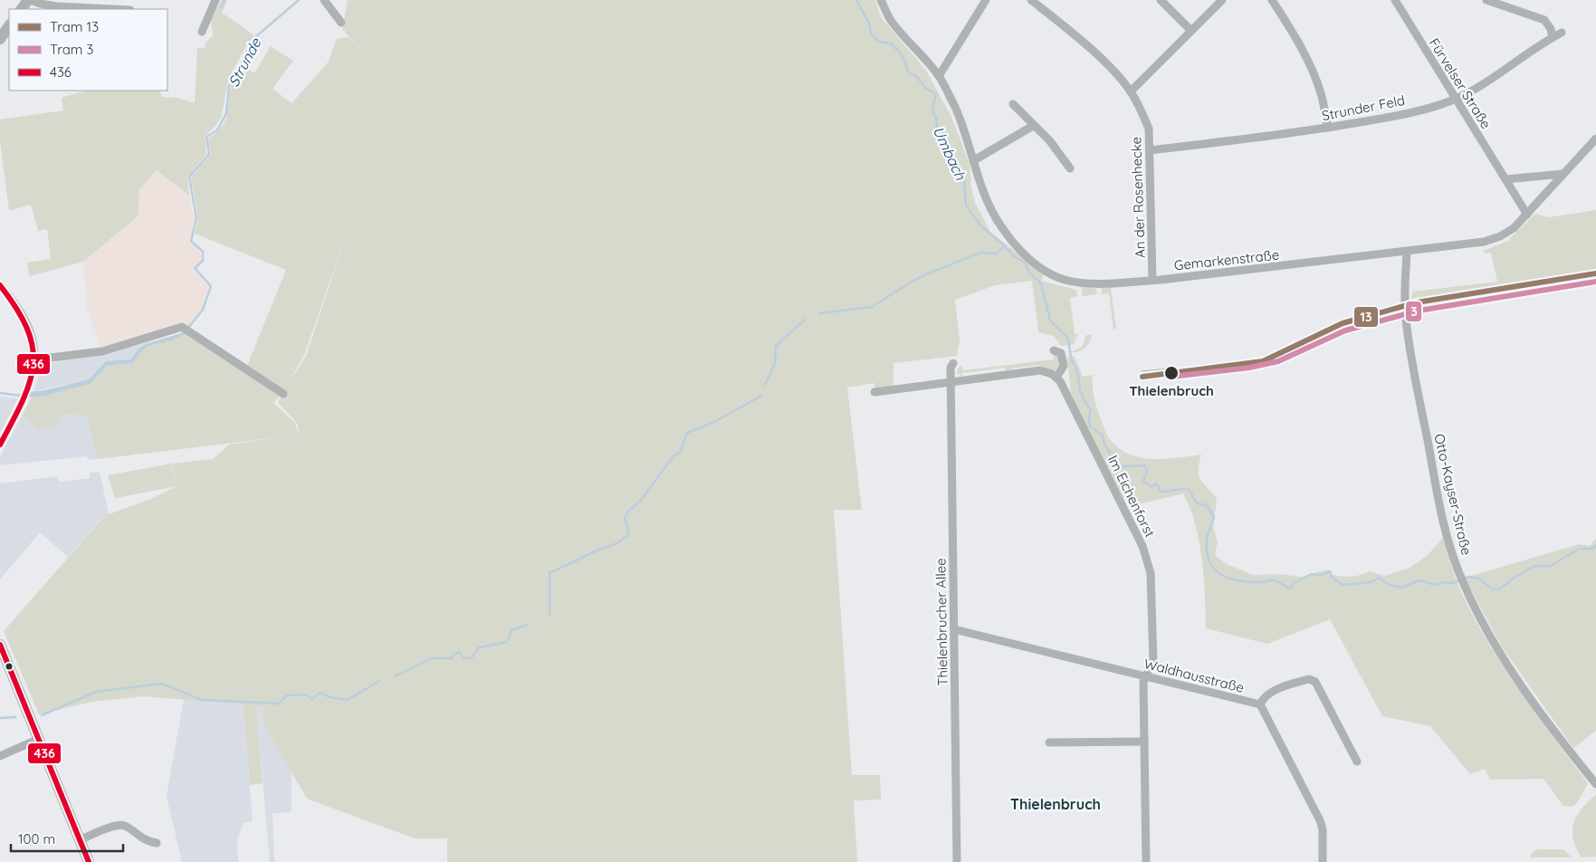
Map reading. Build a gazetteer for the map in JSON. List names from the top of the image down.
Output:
{
  "streets": {
    "street": [
      "Fürvelser Straße",
      "Strunder Feld",
      "An der Rosenhecke",
      "Gemarkenstraße",
      "Otto-Kayser-Straße",
      "Im Eichenforst",
      "Thielenbrucher Allee",
      "Waldhausstraße"
    ]
  },
  "crossings": [
    ["Fürvelser Straße", "Strunder Feld"],
    ["Fürvelser Straße", "Gemarkenstraße"],
    ["Strunder Feld", "An der Rosenhecke"],
    ["An der Rosenhecke", "Gemarkenstraße"],
    ["Gemarkenstraße", "Otto-Kayser-Straße"],
    ["Im Eichenforst", "Waldhausstraße"],
    ["Thielenbrucher Allee", "Waldhausstraße"]
  ],
  "districts": ["Thielenbruch"],
  "water": ["Strunde", "Umbach"],
  "places": ["Thielenbruch"],
  "lines": ["tram line 13", "tram line 3", "transit line 436"],
  "legend": ["Tram 13", "Tram 3", "436"],
  "scale_bar": "100 m"
}
